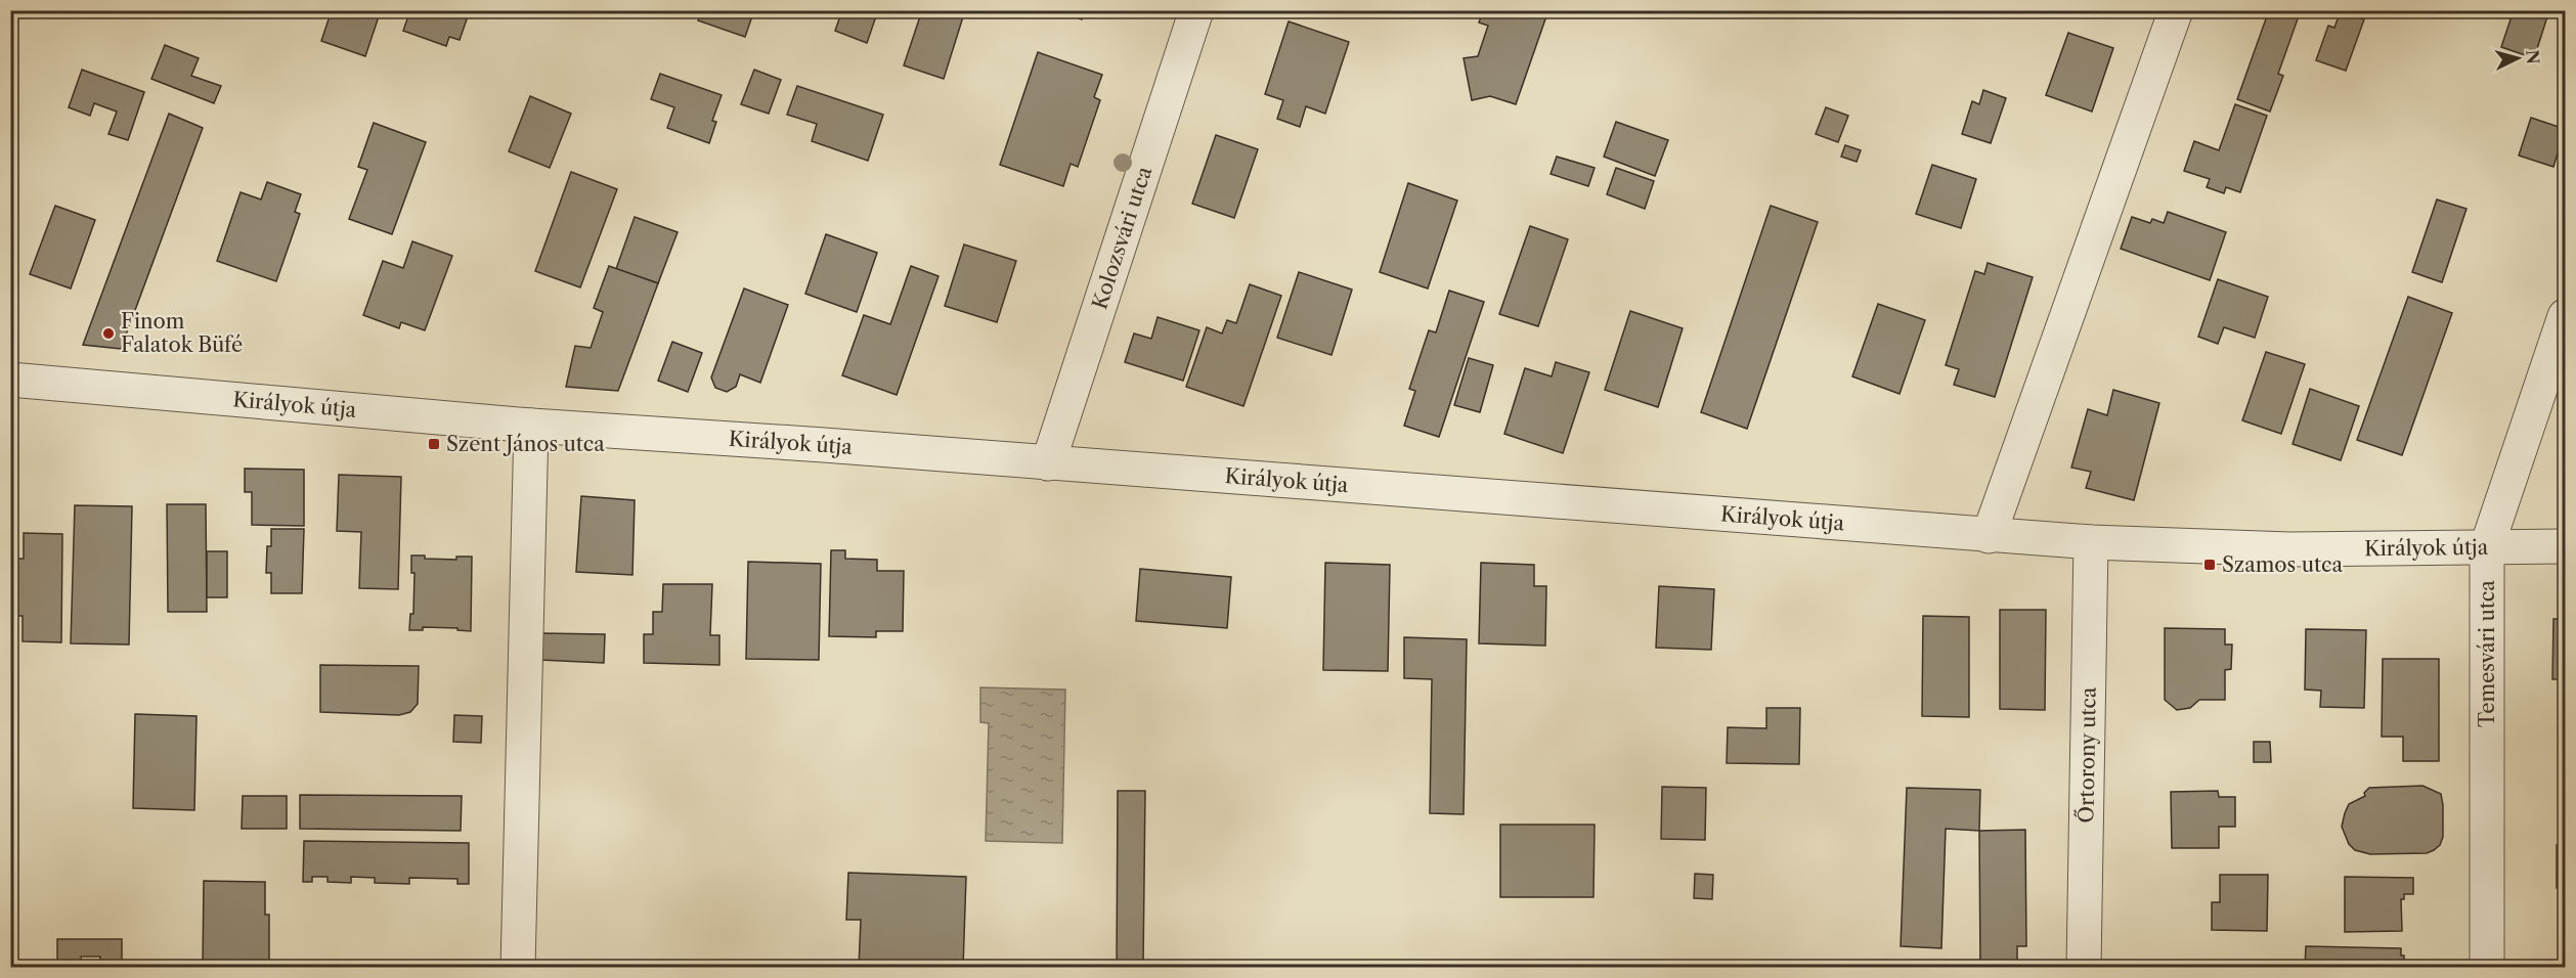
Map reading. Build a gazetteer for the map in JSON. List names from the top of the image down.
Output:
{
  "streets": {
    "street": [
      "Kolozsvári utca",
      "Királyok útja",
      "Temesvári utca",
      "Őrtorony utca"
    ]
  },
  "crossings": [
    ["Kolozsvári utca", "Királyok útja"],
    ["Királyok útja", "Temesvári utca"],
    ["Királyok útja", "Őrtorony utca"]
  ],
  "places": {
    "other": ["Finom Falatok Büfé"],
    "transit": ["Szent János utca", "Szamos utca"]
  },
  "north": "right"
}
